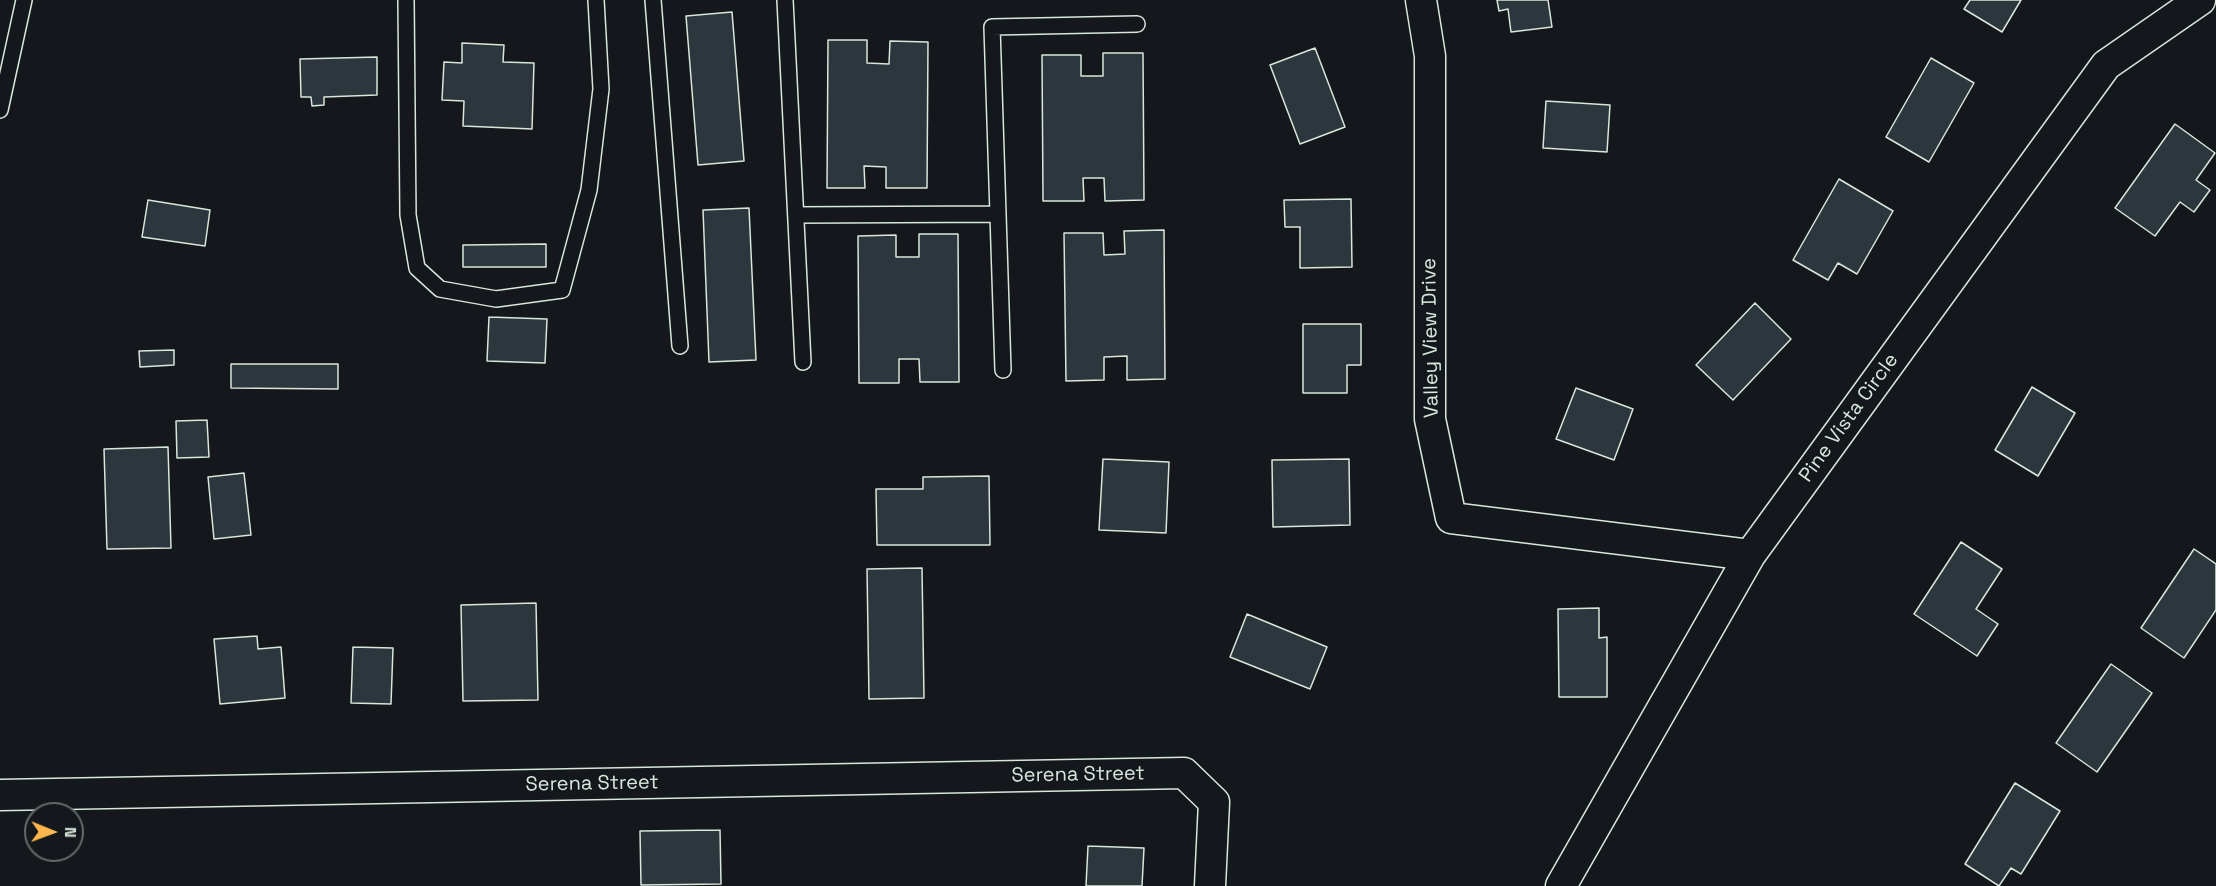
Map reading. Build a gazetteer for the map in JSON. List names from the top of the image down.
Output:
{
  "streets": {
    "street": ["Valley View Drive", "Pine Vista Circle", "Serena Street"]
  },
  "crossings": [
    ["Valley View Drive", "Pine Vista Circle"]
  ],
  "north": "right"
}
